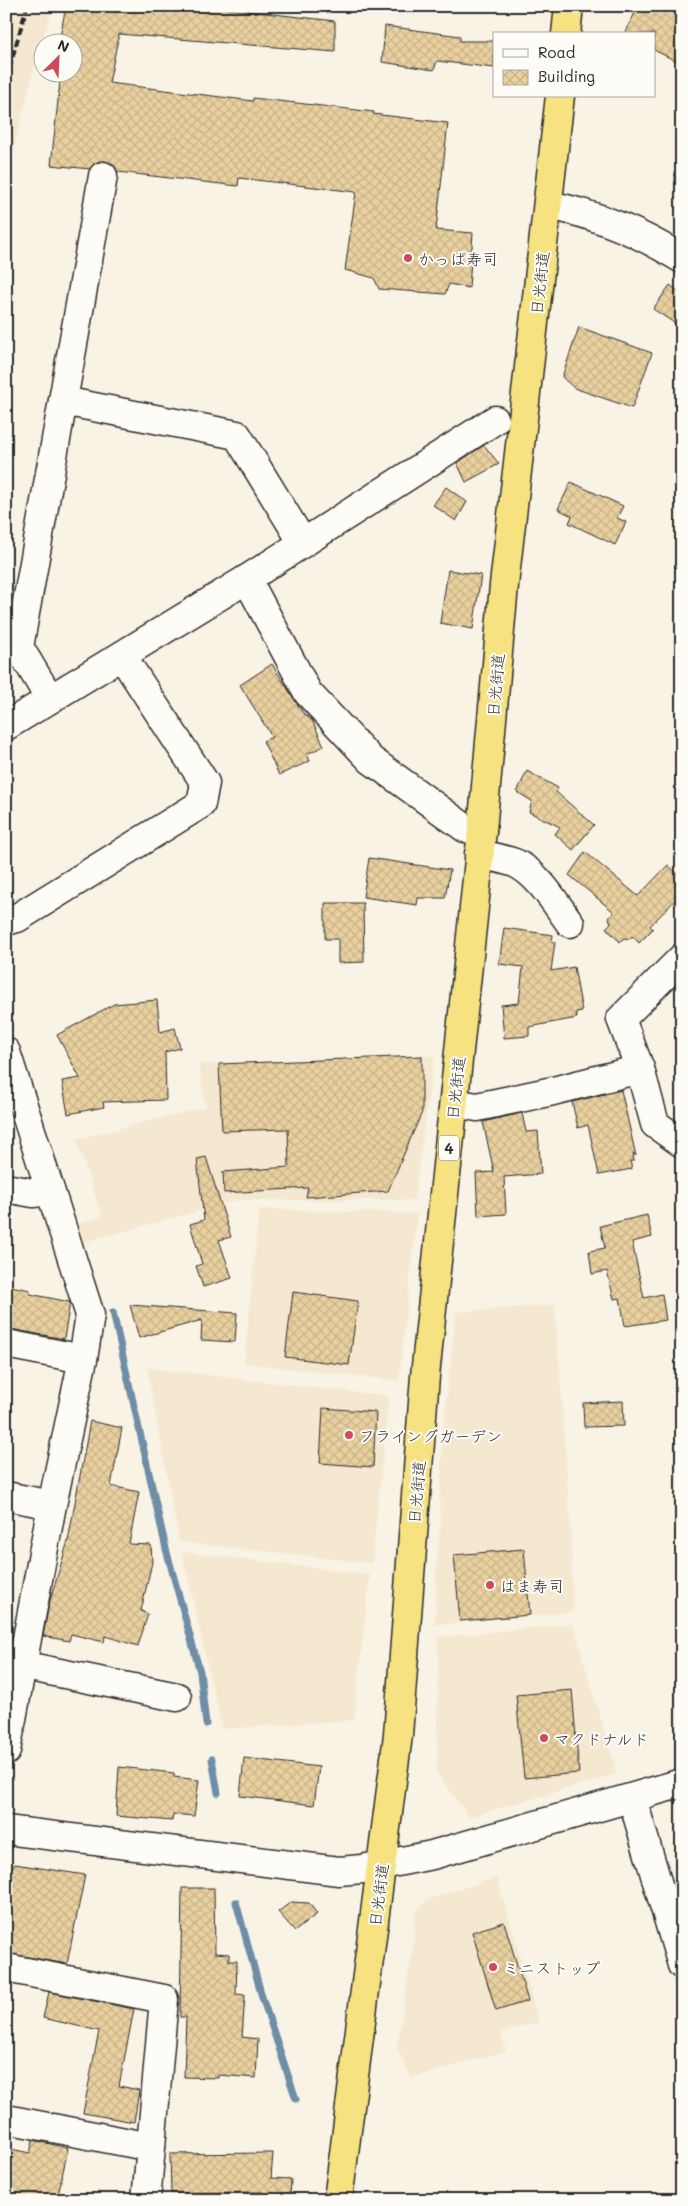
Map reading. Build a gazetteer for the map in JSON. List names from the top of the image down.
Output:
{
  "streets": {
    "highway": ["日光街道", "4"]
  },
  "places": [
    "かっぱ寿司",
    "フライングガーデン",
    "はま寿司",
    "マクドナルド",
    "ミニストップ"
  ],
  "legend": ["Road", "Building"],
  "north": "top right"
}
